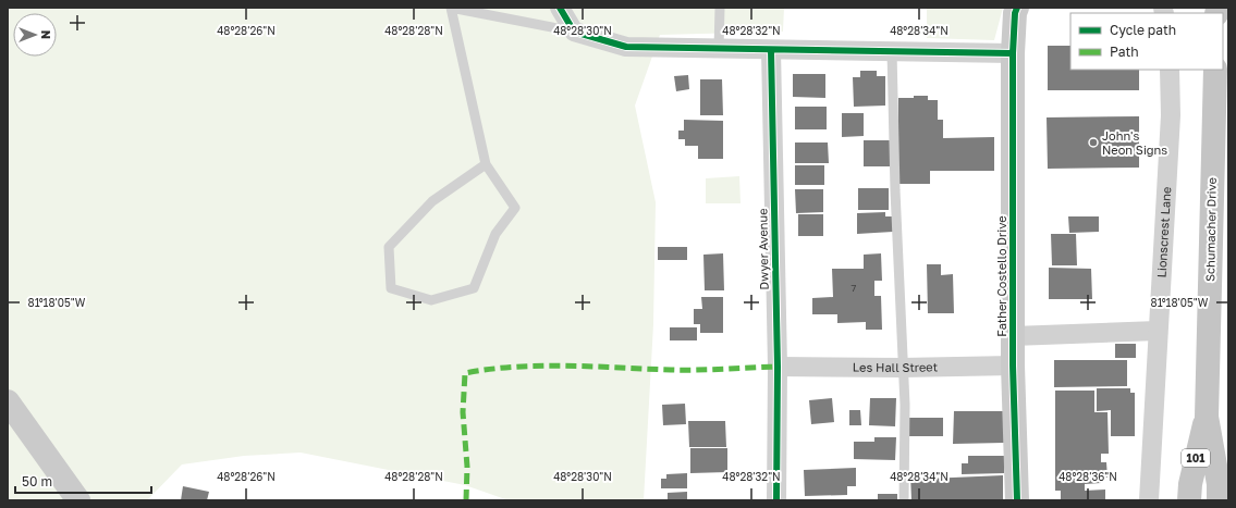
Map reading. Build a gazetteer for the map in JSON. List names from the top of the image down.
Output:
{
  "streets": {
    "main road": ["Schumacher Drive", "101"],
    "street": [
      "Lionscrest Lane",
      "Dwyer Avenue",
      "Father Costello Drive",
      "Les Hall Street"
    ]
  },
  "crossings": [
    ["Dwyer Avenue", "Les Hall Street"],
    ["Father Costello Drive", "Les Hall Street"]
  ],
  "places": ["John's Neon Signs"],
  "house_numbers": ["7"],
  "legend": ["Cycle path", "Path"],
  "scale_bar": "50 m",
  "north": "right",
  "coordinates": [
    "48°28'26\"N",
    "48°28'28\"N",
    "48°28'30\"N",
    "48°28'32\"N",
    "48°28'34\"N",
    "81°18'05\"W",
    "48°28'36\"N"
  ]
}
